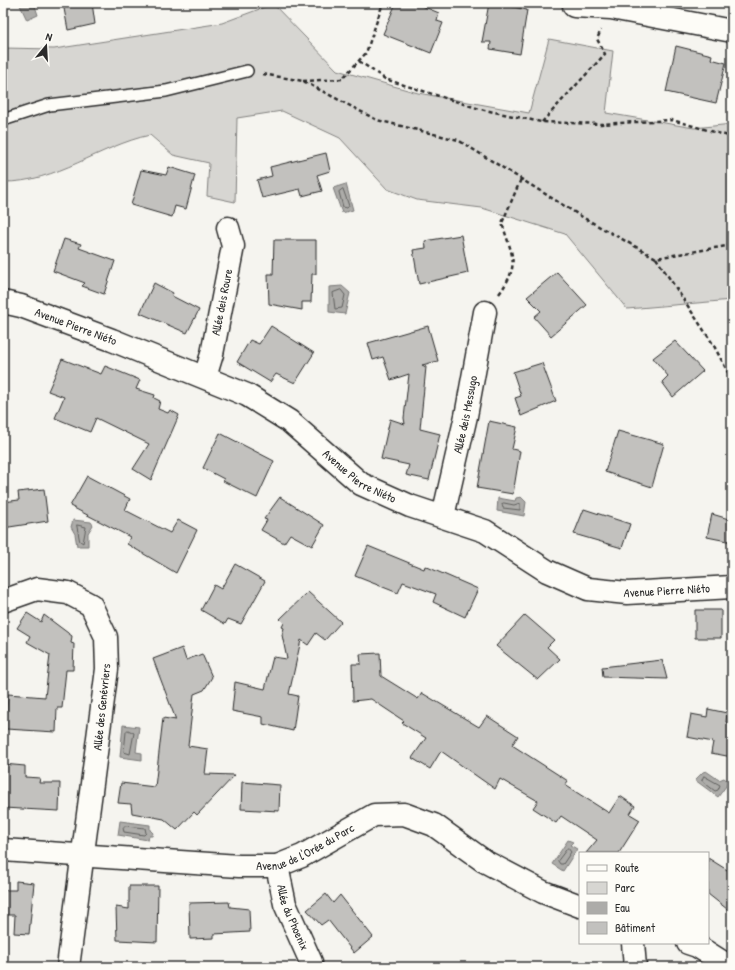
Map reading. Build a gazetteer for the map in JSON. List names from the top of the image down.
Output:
{
  "streets": {
    "street": [
      "Allée deis Roure",
      "Avenue Pierre Niéto",
      "Allée deis Messugo",
      "Allée des Genévriers",
      "Avenue de l'Orée du Parc",
      "Allée du Phoenix"
    ]
  },
  "crossings": [
    ["Allée deis Roure", "Avenue Pierre Niéto"],
    ["Avenue Pierre Niéto", "Allée deis Messugo"],
    ["Allée des Genévriers", "Avenue de l'Orée du Parc"],
    ["Avenue de l'Orée du Parc", "Allée du Phoenix"]
  ],
  "legend": [
    "Route",
    "Parc",
    "Eau",
    "Bâtiment"
  ],
  "north": "top"
}
